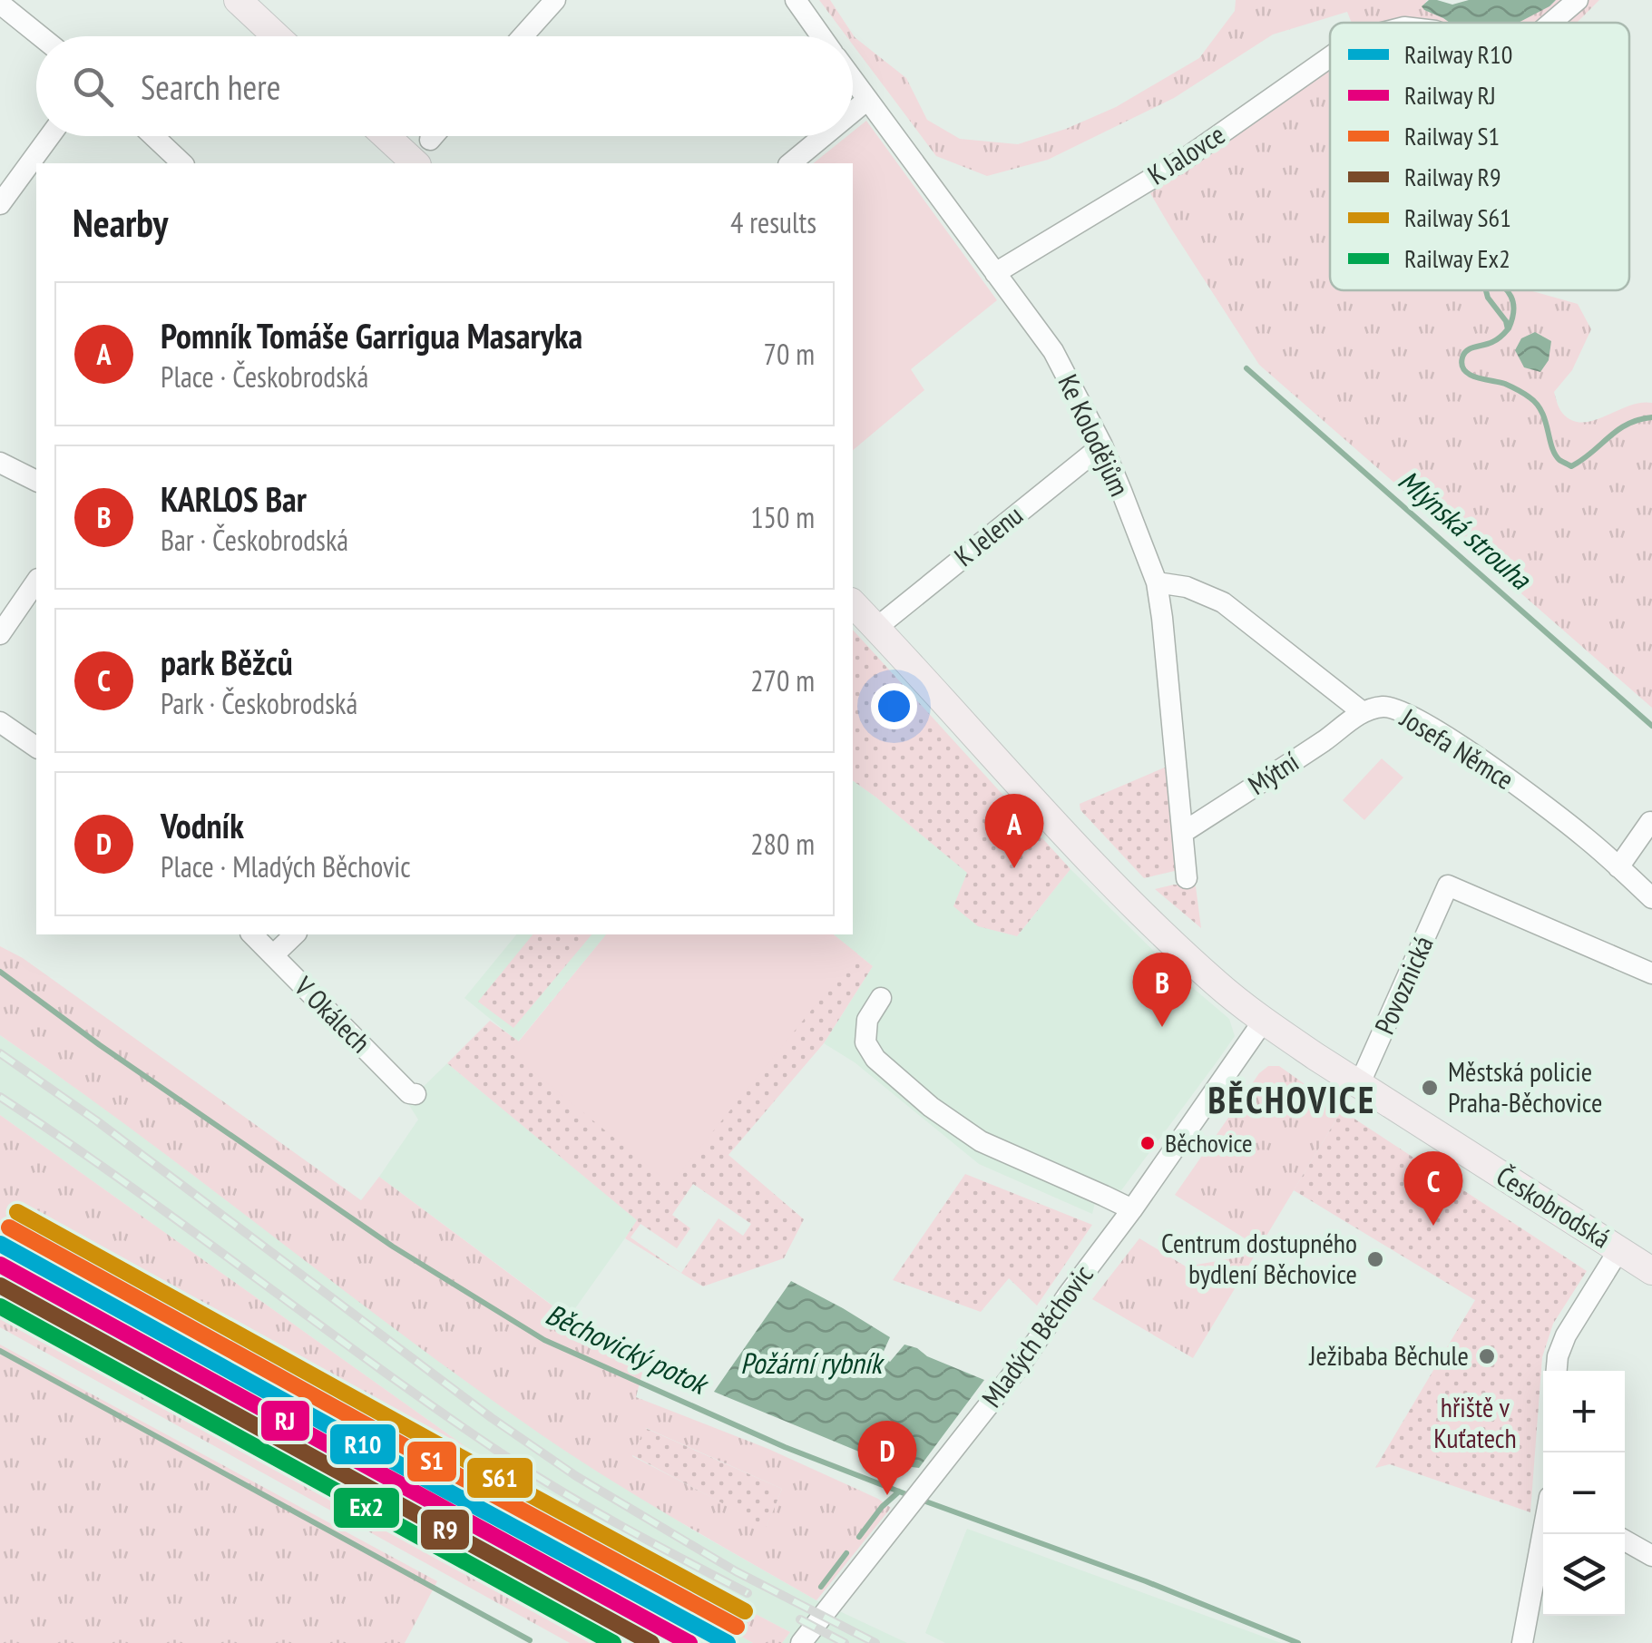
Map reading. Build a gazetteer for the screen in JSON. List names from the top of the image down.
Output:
{
  "streets": {
    "main road": ["Českobrodská"],
    "street": [
      "K Jalovce",
      "Ke Kolodějům",
      "K Jelenu",
      "Josefa Němce",
      "Mýtní",
      "Povoznická",
      "V Okálech",
      "Mladých Běchovic"
    ]
  },
  "crossings": [
    ["K Jalovce", "Ke Kolodějům"],
    ["Ke Kolodějům", "K Jelenu"],
    ["Ke Kolodějům", "Josefa Němce"],
    ["Ke Kolodějům", "Mýtní"],
    ["K Jelenu", "Českobrodská"],
    ["Josefa Němce", "Mýtní"],
    ["Povoznická", "Českobrodská"],
    ["Českobrodská", "Mladých Běchovic"]
  ],
  "districts": ["BĚCHOVICE"],
  "water": ["Mlýnská strouha", "Běchovický potok", "Požární rybník"],
  "parks": ["hřiště v Kuťatech"],
  "places": [
    "Městská policie Praha-Běchovice",
    "Běchovice",
    "Centrum dostupného bydlení Běchovice",
    "Ježibaba Běchule"
  ],
  "lines": [
    "rail line S61",
    "rail line S1",
    "rail line R10",
    "rail line RJ",
    "rail line R9",
    "rail line Ex2"
  ],
  "legend": [
    "Railway R10",
    "Railway RJ",
    "Railway S1",
    "Railway R9",
    "Railway S61",
    "Railway Ex2"
  ],
  "page": {
    "search": "Search here",
    "heading": ["Nearby", "4 results"],
    "list": [
      {
        "mark": "A",
        "name": "Pomník Tomáše Garrigua Masaryka",
        "note": "Place · Českobrodská",
        "value": "70 m"
      },
      {
        "mark": "B",
        "name": "KARLOS Bar",
        "note": "Bar · Českobrodská",
        "value": "150 m"
      },
      {
        "mark": "C",
        "name": "park Běžců",
        "note": "Park · Českobrodská",
        "value": "270 m"
      },
      {
        "mark": "D",
        "name": "Vodník",
        "note": "Place · Mladých Běchovic",
        "value": "280 m"
      }
    ],
    "pins": [
      "A",
      "B",
      "C",
      "D"
    ],
    "map_buttons": ["+", "−"]
  }
}
